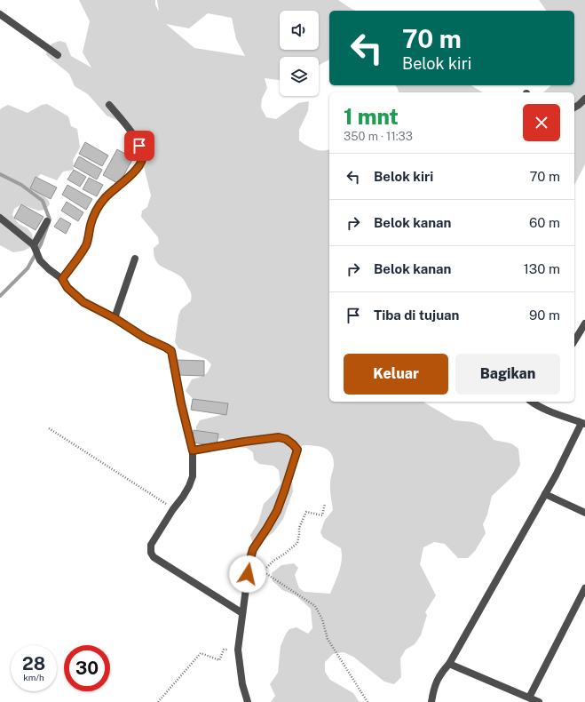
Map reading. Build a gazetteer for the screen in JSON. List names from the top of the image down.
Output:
{
  "page": {
    "turn": ["70 m", "Belok kiri"],
    "heading": ["1 mnt", "350 m · 11:33"],
    "list": [
      {
        "name": "Belok kiri",
        "value": "70 m"
      },
      {
        "name": "Belok kanan",
        "value": "60 m"
      },
      {
        "name": "Belok kanan",
        "value": "130 m"
      },
      {
        "name": "Tiba di tujuan",
        "value": "90 m"
      }
    ],
    "buttons": ["Keluar", "Bagikan"],
    "speed": "28 km/h",
    "limit": "30"
  }
}
